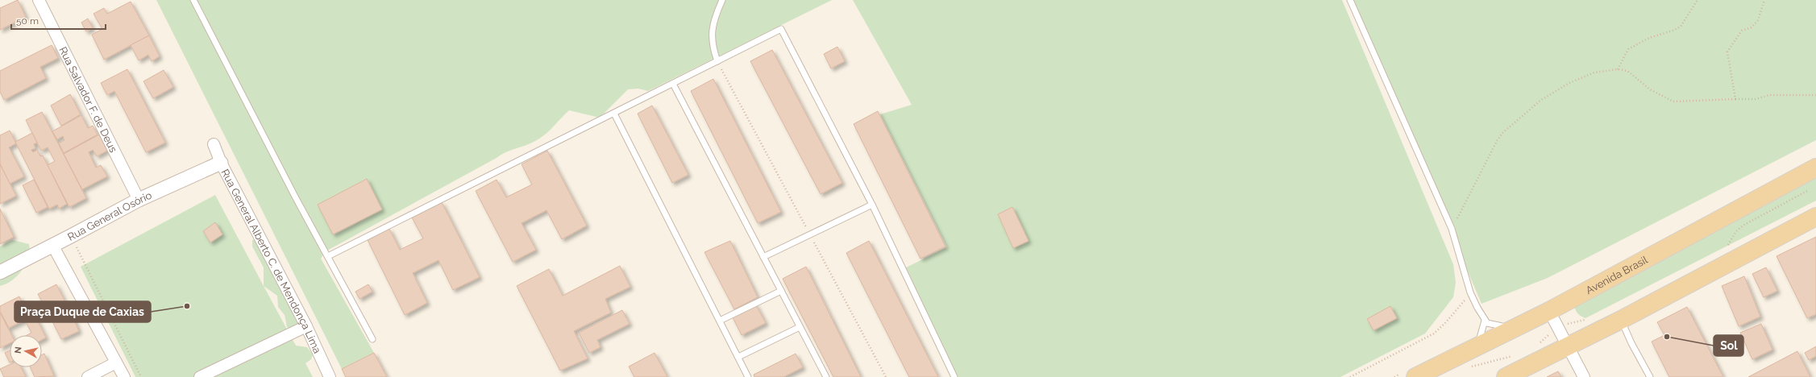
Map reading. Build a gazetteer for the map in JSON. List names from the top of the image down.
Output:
{
  "streets": {
    "main road": ["Avenida Brasil"],
    "street": ["Rua Salvador F. de Deus", "Rua General Osório", "Rua General Alberto C. de Mendonça Lima"]
  },
  "crossings": [
    ["Rua Salvador F. de Deus", "Rua General Osório"],
    ["Rua General Osório", "Rua General Alberto C. de Mendonça Lima"]
  ],
  "places": ["Praça Duque de Caxias", "Sol"],
  "scale_bar": "50 m",
  "north": "left"
}
